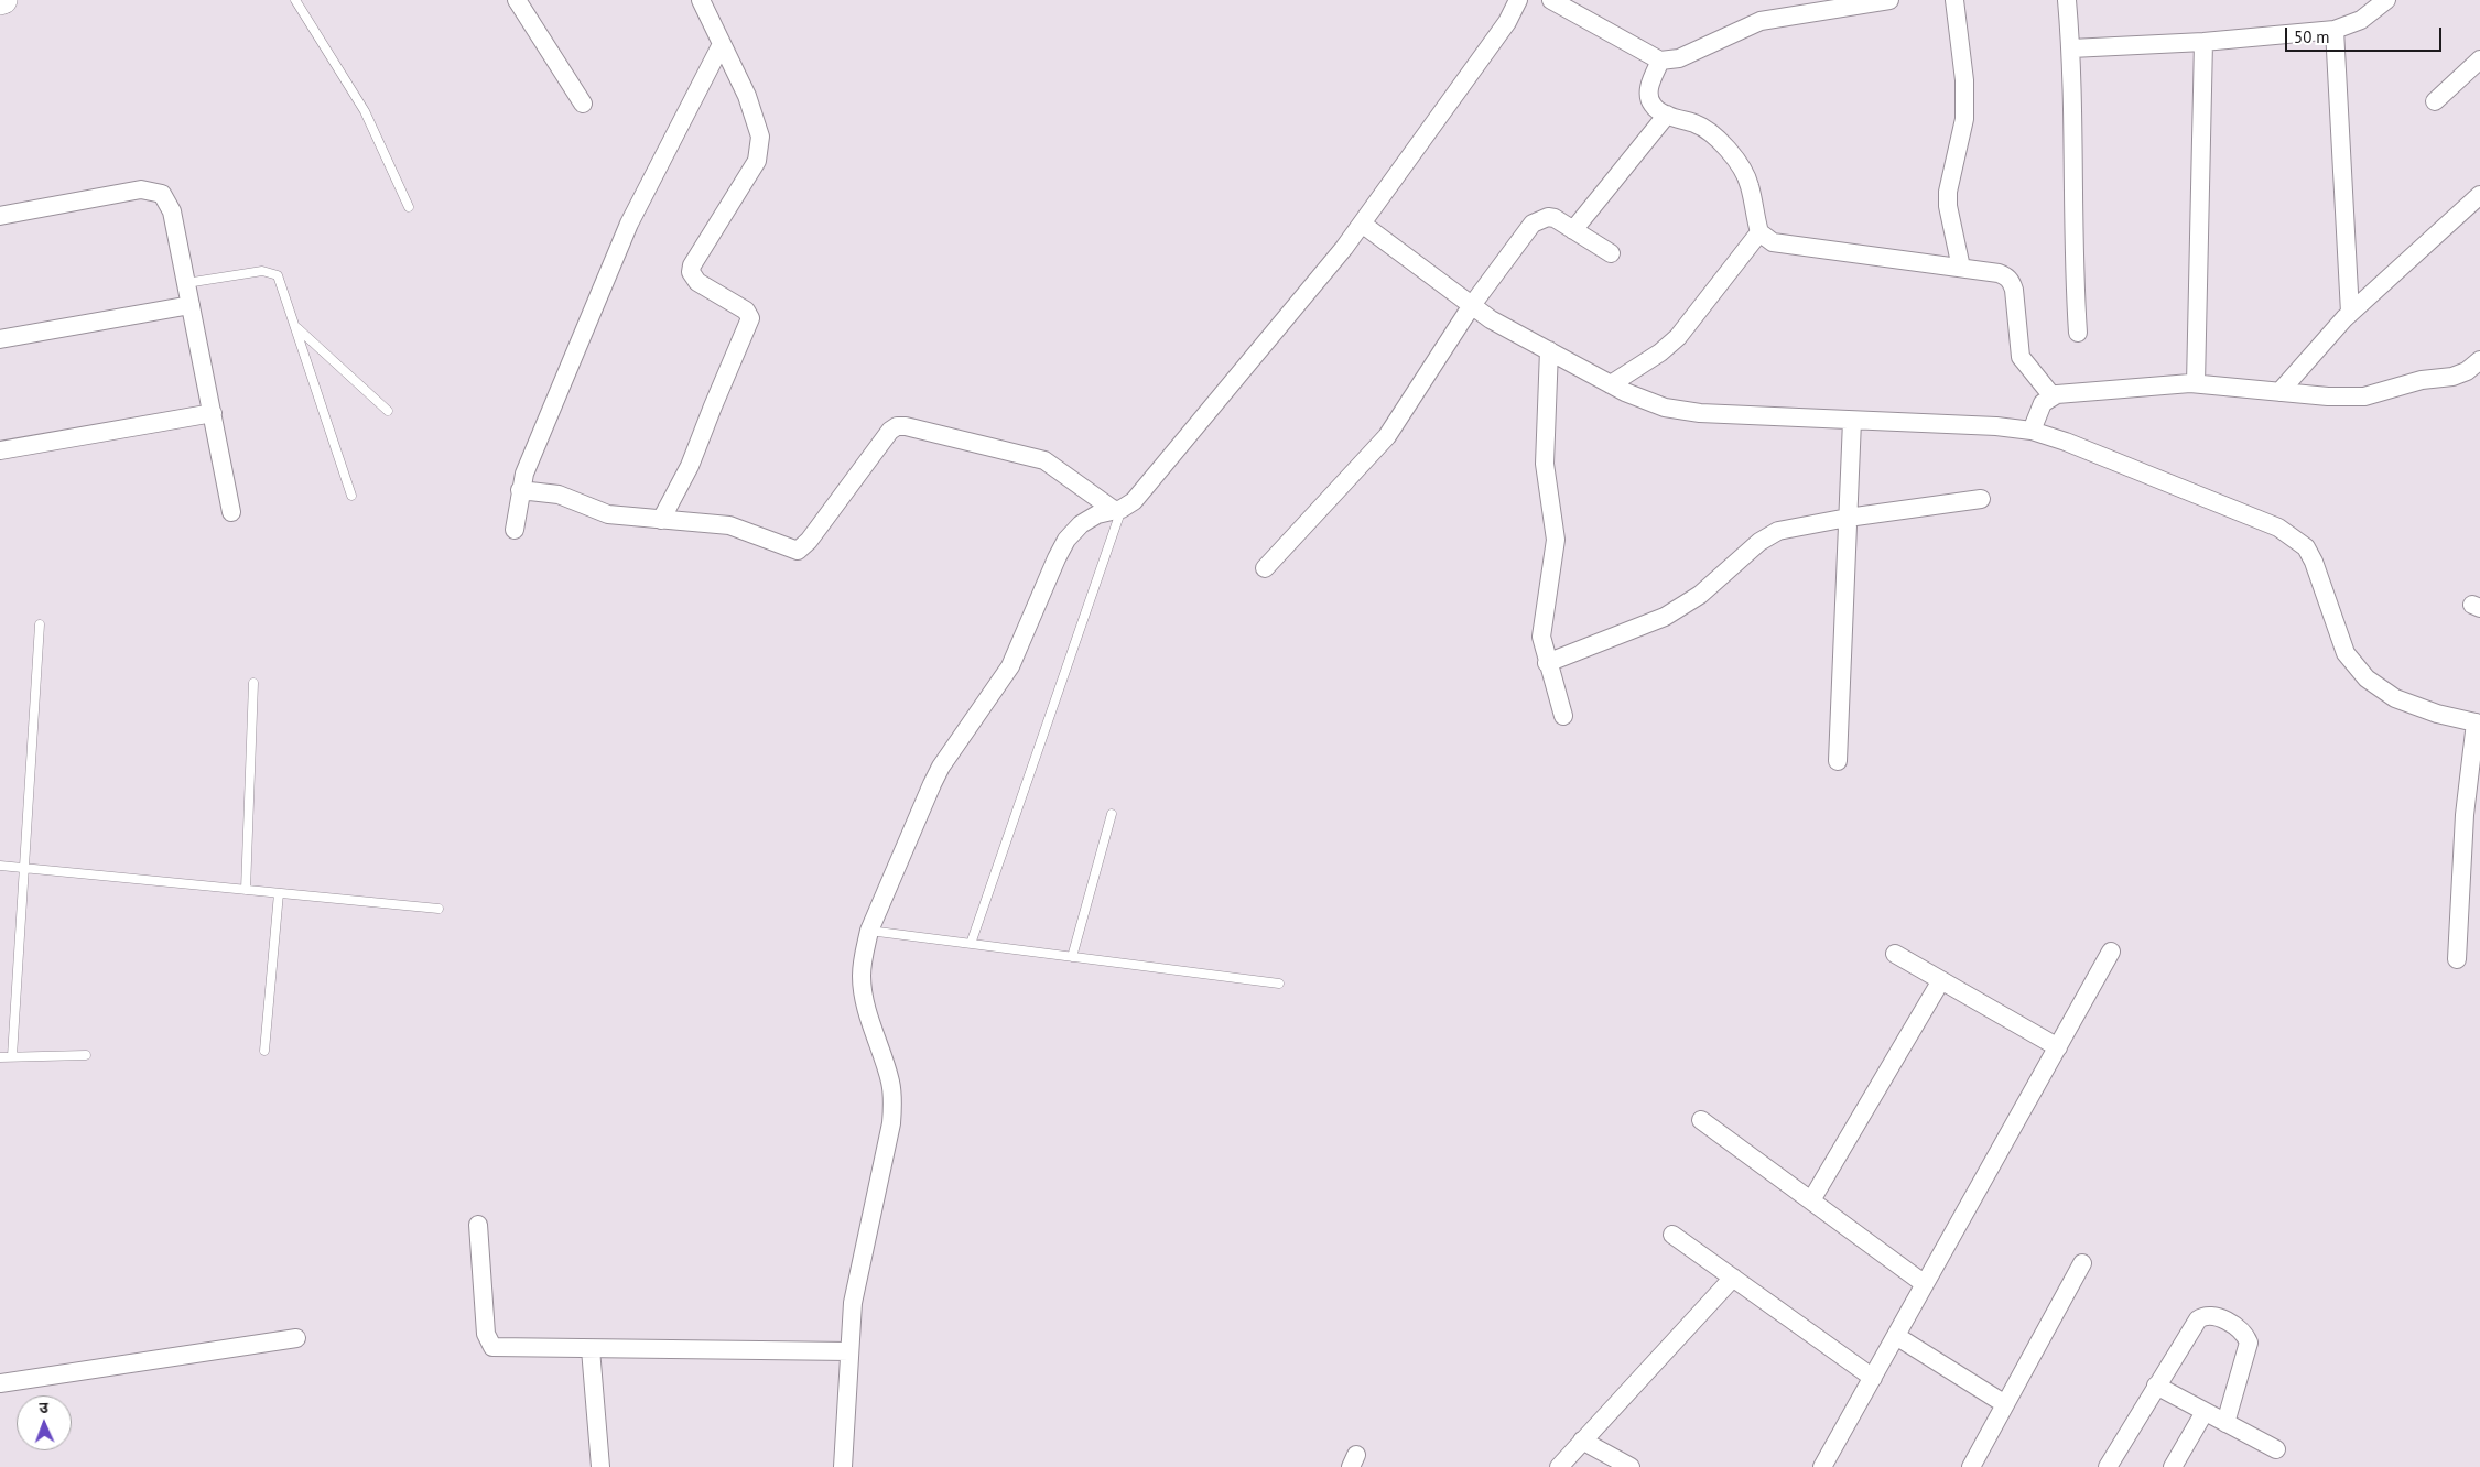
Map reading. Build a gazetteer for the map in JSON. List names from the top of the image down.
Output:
{
  "scale_bar": "50 m",
  "north": "top"
}
